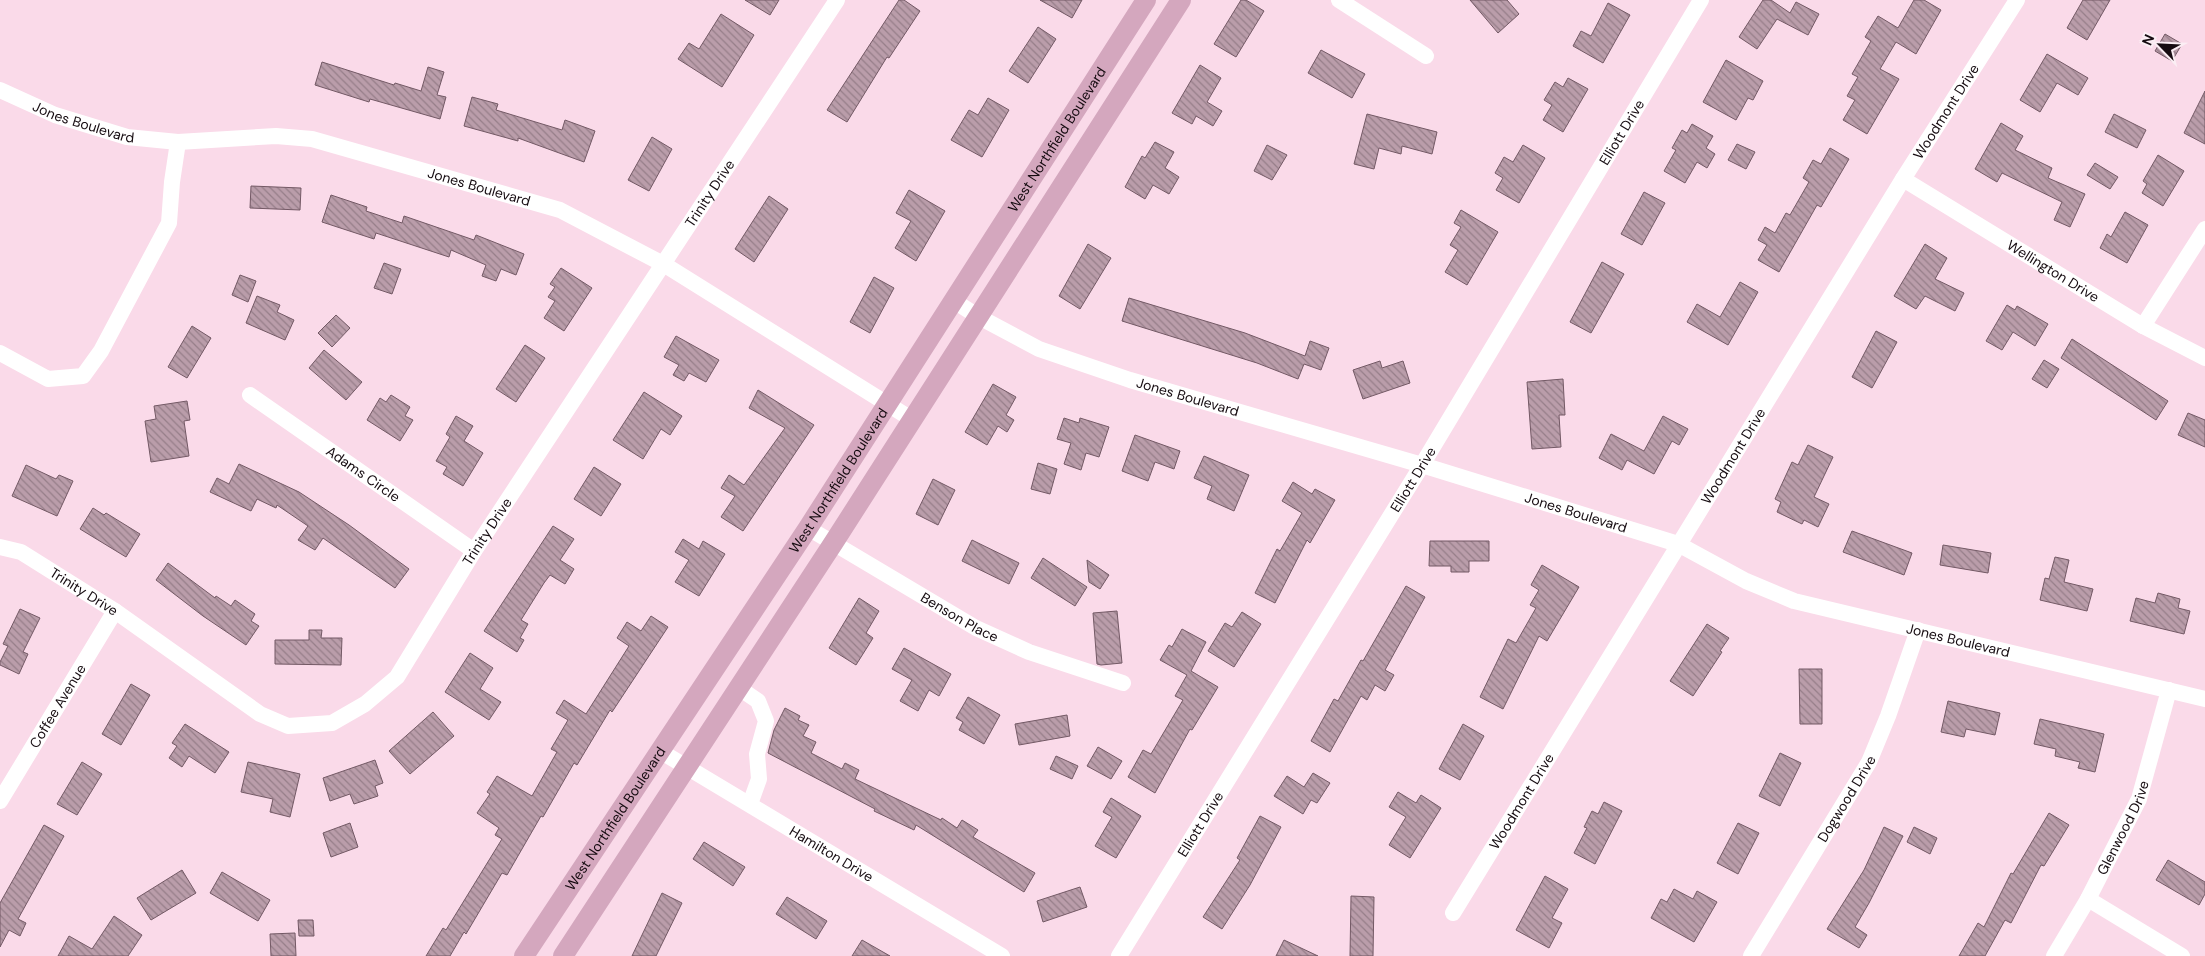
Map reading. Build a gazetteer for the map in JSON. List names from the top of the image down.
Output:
{
  "streets": {
    "main road": ["West Northfield Boulevard"],
    "street": [
      "Woodmont Drive",
      "Jones Boulevard",
      "Elliott Drive",
      "Trinity Drive",
      "Wellington Drive",
      "Adams Circle",
      "Benson Place",
      "Coffee Avenue",
      "Dogwood Drive",
      "Glenwood Drive",
      "Hamilton Drive"
    ]
  },
  "crossings": [
    ["Woodmont Drive", "Jones Boulevard"],
    ["Woodmont Drive", "Wellington Drive"],
    ["Jones Boulevard", "Elliott Drive"],
    ["Jones Boulevard", "West Northfield Boulevard"],
    ["Jones Boulevard", "Trinity Drive"],
    ["Jones Boulevard", "Dogwood Drive"],
    ["Jones Boulevard", "Glenwood Drive"],
    ["West Northfield Boulevard", "Benson Place"],
    ["West Northfield Boulevard", "Hamilton Drive"],
    ["Trinity Drive", "Adams Circle"],
    ["Trinity Drive", "Coffee Avenue"]
  ],
  "north": "top left"
}
